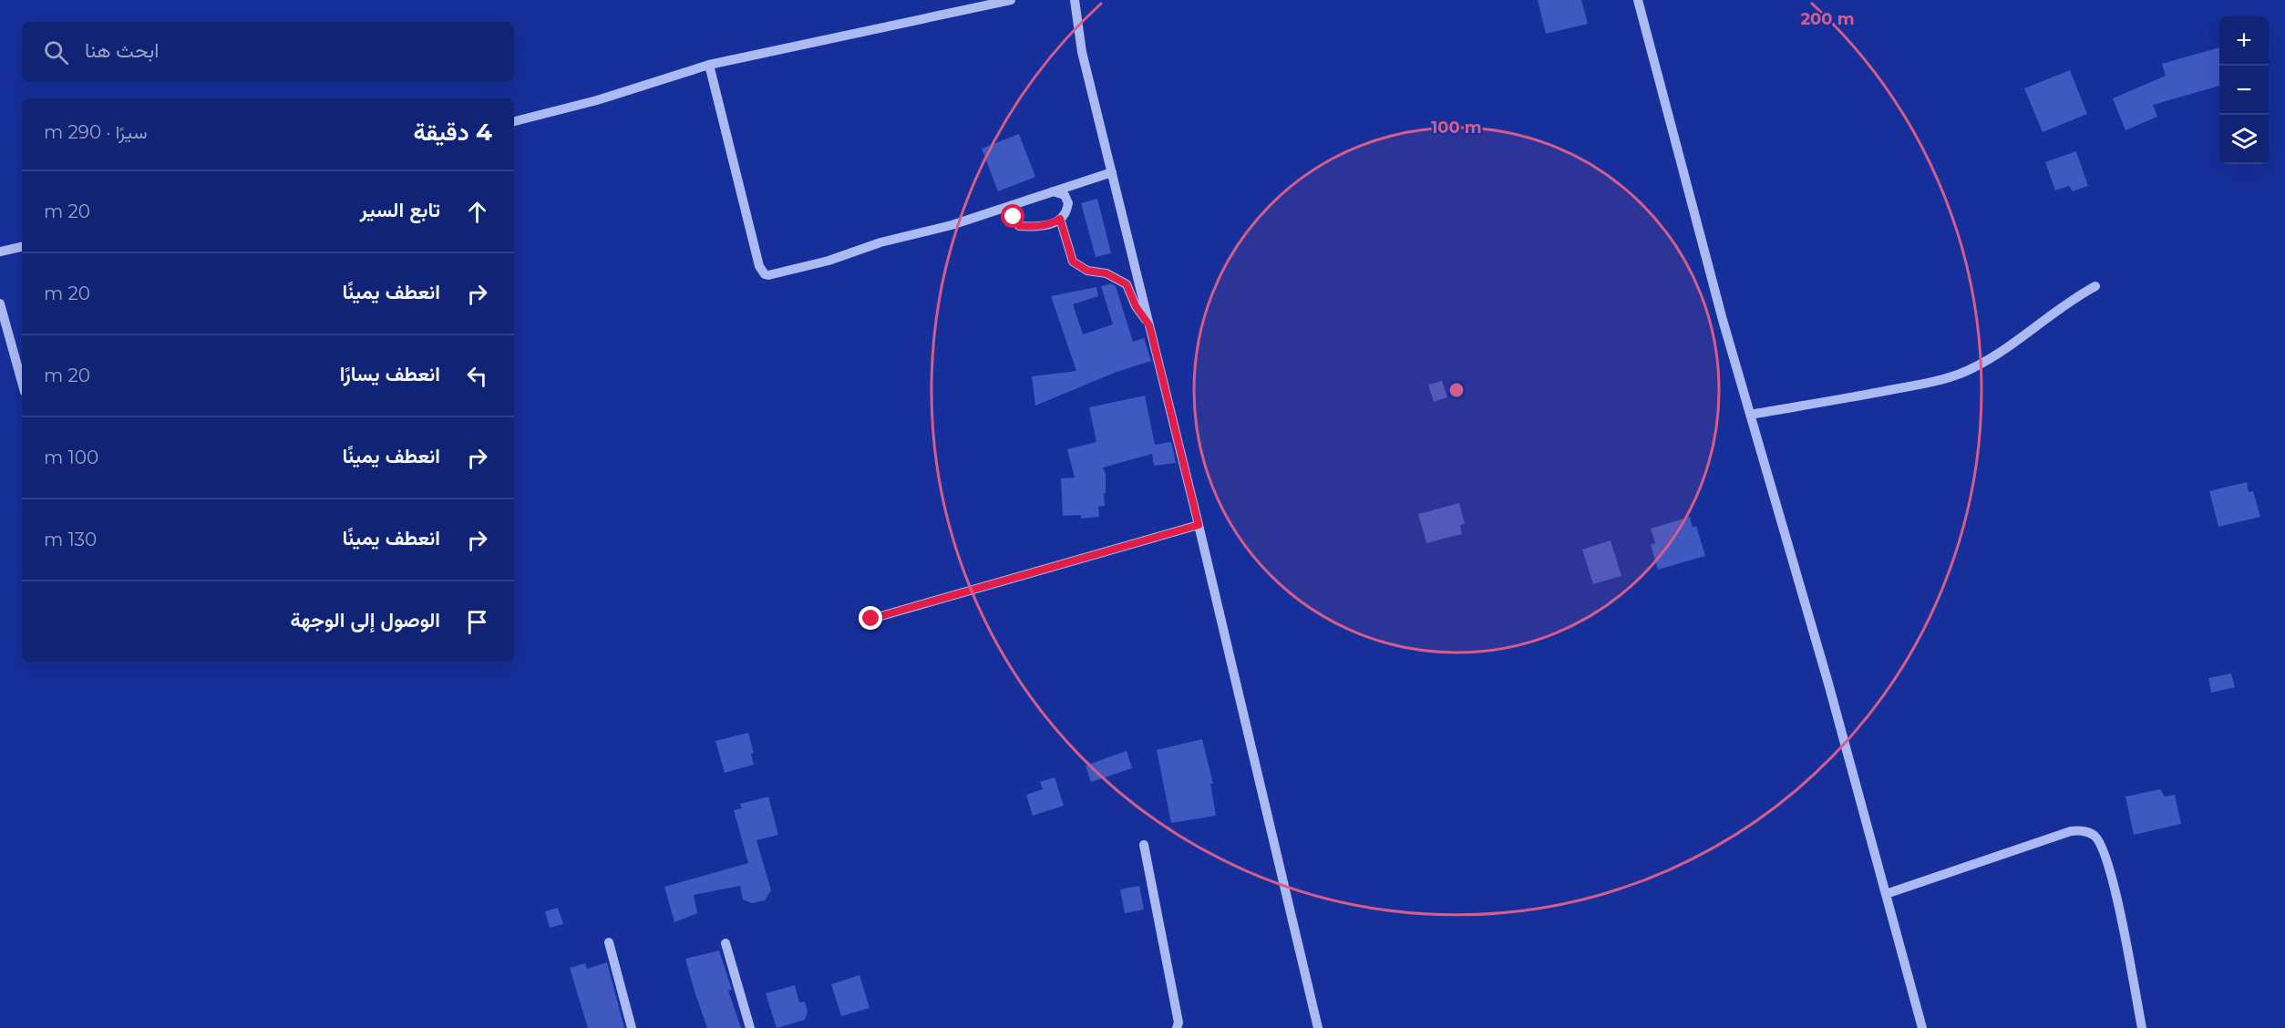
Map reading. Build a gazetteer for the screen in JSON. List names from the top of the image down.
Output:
{
  "page": {
    "map_buttons": ["+", "−"],
    "search": "ابحث هنا",
    "heading": ["4 دقيقة", "سيرًا · 290 m"],
    "list": [
      ["تابع السير", "20 m"],
      ["انعطف يمينًا", "20 m"],
      ["انعطف يسارًا", "20 m"],
      ["انعطف يمينًا", "100 m"],
      ["انعطف يمينًا", "130 m"],
      "الوصول إلى الوجهة"
    ]
  },
  "rings": ["200 m", "100 m"]
}
